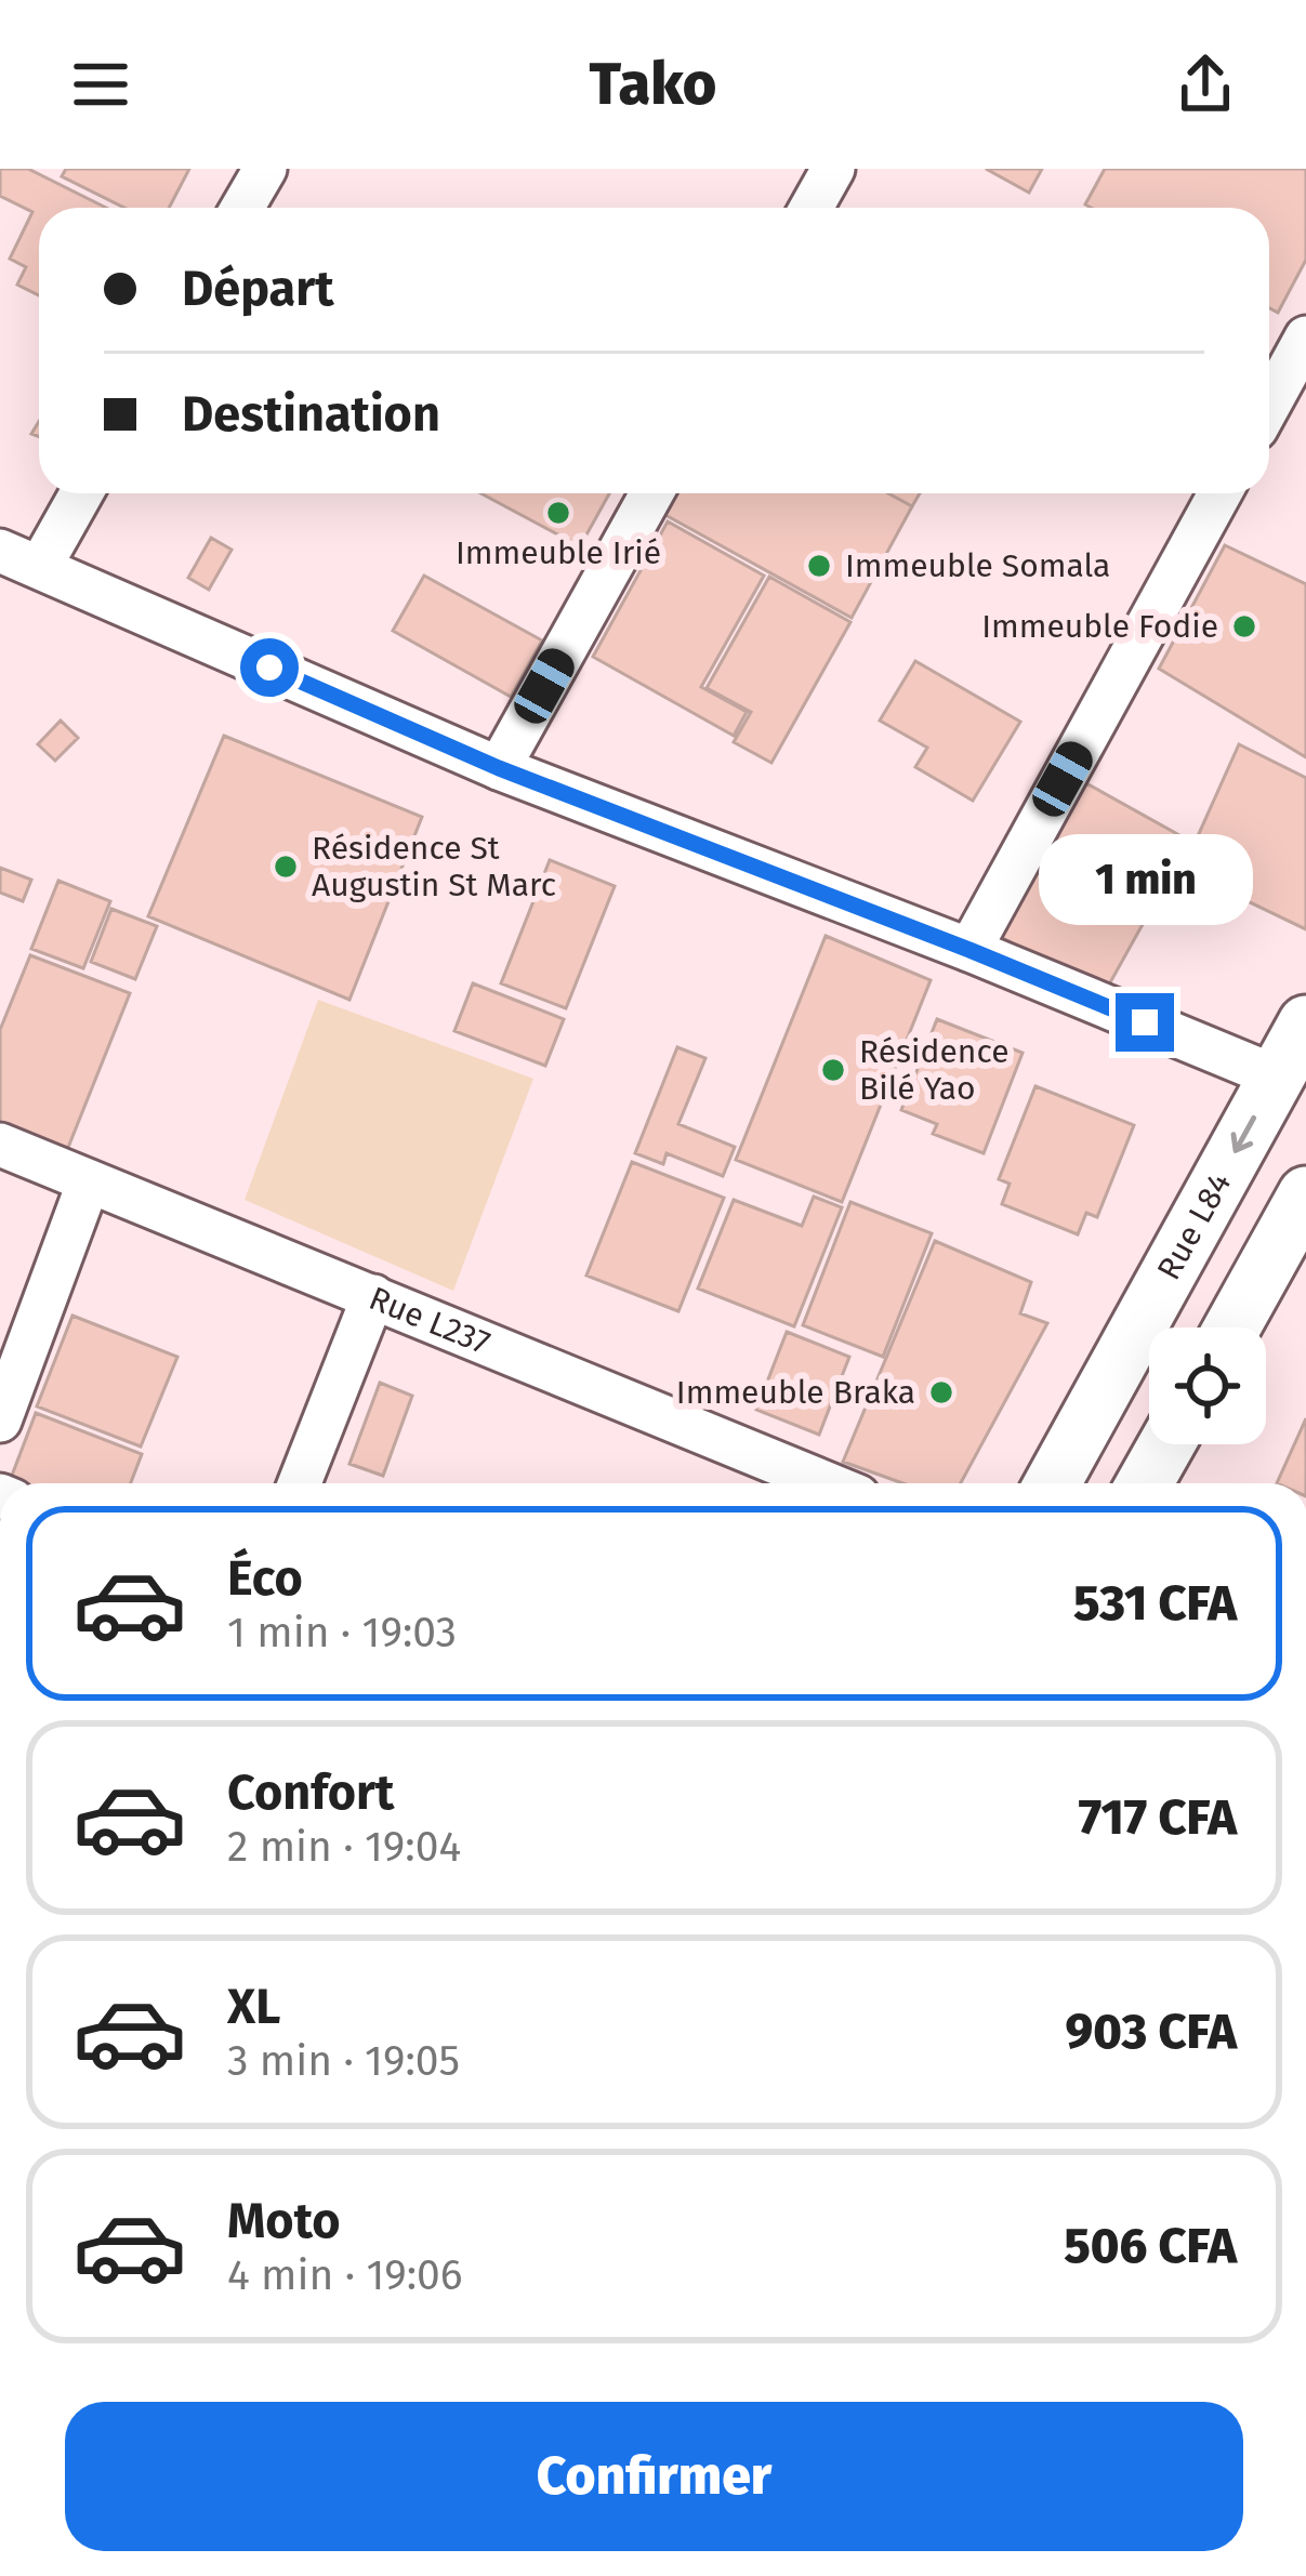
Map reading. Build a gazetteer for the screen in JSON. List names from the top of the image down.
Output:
{
  "streets": {
    "main road": ["Rue L84"],
    "street": ["Rue L237"]
  },
  "places": [
    "Immeuble Irié",
    "Immeuble Somala",
    "Immeuble Fodie",
    "Résidence St Augustin St Marc",
    "Résidence Bilé Yao",
    "Immeuble Braka"
  ],
  "page": {
    "header": "Tako",
    "banner": ["Départ", "Destination"],
    "bubble": "1 min",
    "list": [
      {
        "name": "Éco",
        "note": "1 min · 19:03",
        "value": "531 CFA"
      },
      {
        "name": "Confort",
        "note": "2 min · 19:04",
        "value": "717 CFA"
      },
      {
        "name": "XL",
        "note": "3 min · 19:05",
        "value": "903 CFA"
      },
      {
        "name": "Moto",
        "note": "4 min · 19:06",
        "value": "506 CFA"
      }
    ],
    "buttons": "Confirmer"
  }
}
